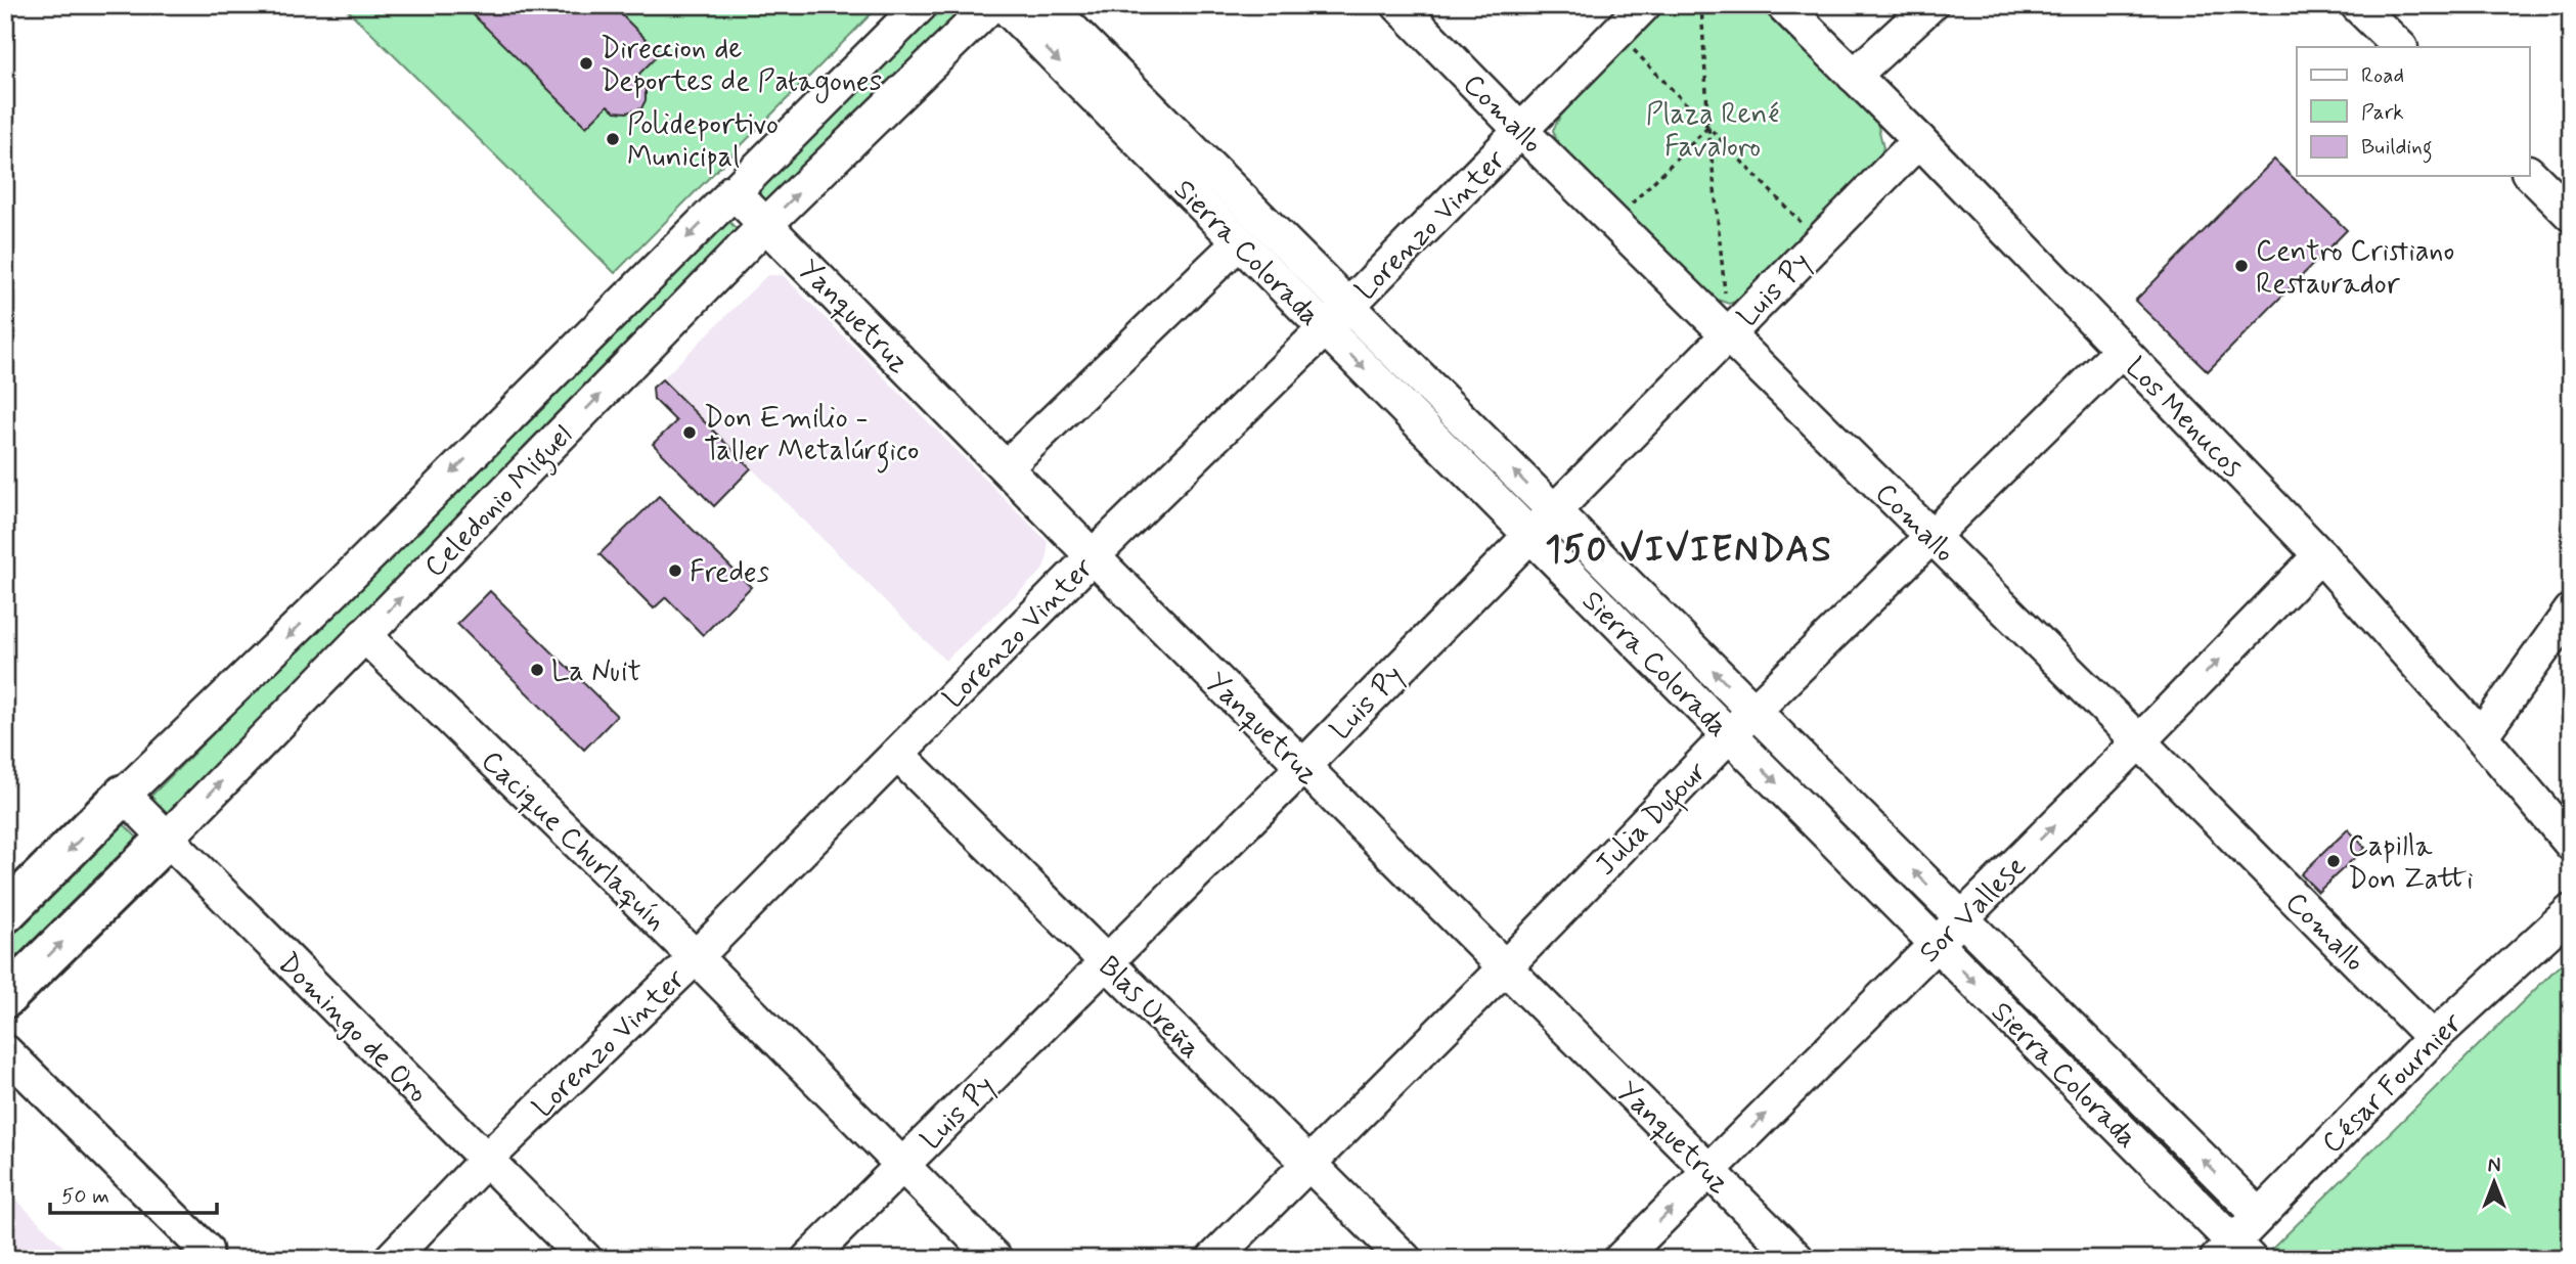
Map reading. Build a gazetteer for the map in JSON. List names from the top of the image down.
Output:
{
  "streets": {
    "main road": ["Celedonio Miguel"],
    "street": [
      "Comallo",
      "Lorenzo Vinter",
      "Sierra Colorada",
      "Luis Py",
      "Yanquetruz",
      "Los Menucos",
      "Julia Dufour",
      "Cacique Churlaquín",
      "Sor Vallese",
      "Blas Ureña",
      "Domingo de Oro",
      "César Fournier"
    ]
  },
  "crossings": [
    ["Comallo", "Lorenzo Vinter"],
    ["Comallo", "Luis Py"],
    ["Comallo", "Julia Dufour"],
    ["Comallo", "Sor Vallese"],
    ["Comallo", "César Fournier"],
    ["Lorenzo Vinter", "Sierra Colorada"],
    ["Lorenzo Vinter", "Yanquetruz"],
    ["Lorenzo Vinter", "Cacique Churlaquín"],
    ["Lorenzo Vinter", "Blas Ureña"],
    ["Lorenzo Vinter", "Domingo de Oro"],
    ["Sierra Colorada", "Luis Py"],
    ["Sierra Colorada", "Julia Dufour"],
    ["Sierra Colorada", "Sor Vallese"],
    ["Sierra Colorada", "César Fournier"],
    ["Luis Py", "Yanquetruz"],
    ["Luis Py", "Los Menucos"],
    ["Luis Py", "Cacique Churlaquín"],
    ["Luis Py", "Blas Ureña"],
    ["Yanquetruz", "Celedonio Miguel"],
    ["Yanquetruz", "Julia Dufour"],
    ["Yanquetruz", "Sor Vallese"],
    ["Los Menucos", "Julia Dufour"],
    ["Los Menucos", "Sor Vallese"],
    ["Celedonio Miguel", "Cacique Churlaquín"],
    ["Celedonio Miguel", "Domingo de Oro"],
    ["Julia Dufour", "Blas Ureña"]
  ],
  "one_way": ["Sor Vallese"],
  "districts": ["150 VIVIENDAS"],
  "parks": ["Plaza René Favaloro"],
  "places": [
    "Direccion de Deportes de Patagones",
    "Polideportivo Municipal",
    "Centro Cristiano Restaurador",
    "Don Emilio - Taller Metalúrgico",
    "Fredes",
    "La Nuit",
    "Capilla Don Zatti"
  ],
  "legend": ["Road", "Park", "Building"],
  "scale_bar": "50 m",
  "north": "top"
}
